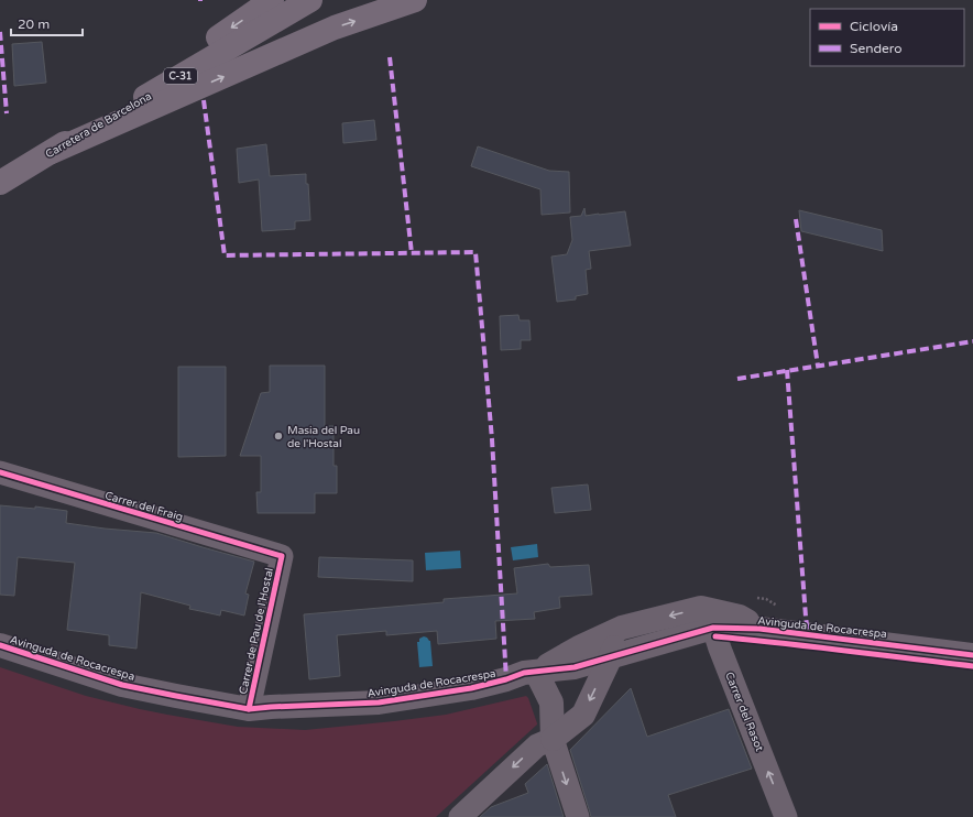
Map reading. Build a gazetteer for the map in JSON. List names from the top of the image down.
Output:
{
  "streets": {
    "highway": ["C-31", "Carretera de Barcelona"],
    "street": [
      "Carrer del Fraig",
      "Avinguda de Rocacrespa",
      "Carrer de Pau de l'Hostal",
      "Carrer del Rasot"
    ]
  },
  "crossings": [
    ["Carrer del Fraig", "Carrer de Pau de l'Hostal"],
    ["Avinguda de Rocacrespa", "Carrer de Pau de l'Hostal"],
    ["Avinguda de Rocacrespa", "Carrer del Rasot"]
  ],
  "places": ["Masia del Pau de l'Hostal"],
  "legend": ["Ciclovía", "Sendero"],
  "scale_bar": "20 m"
}
